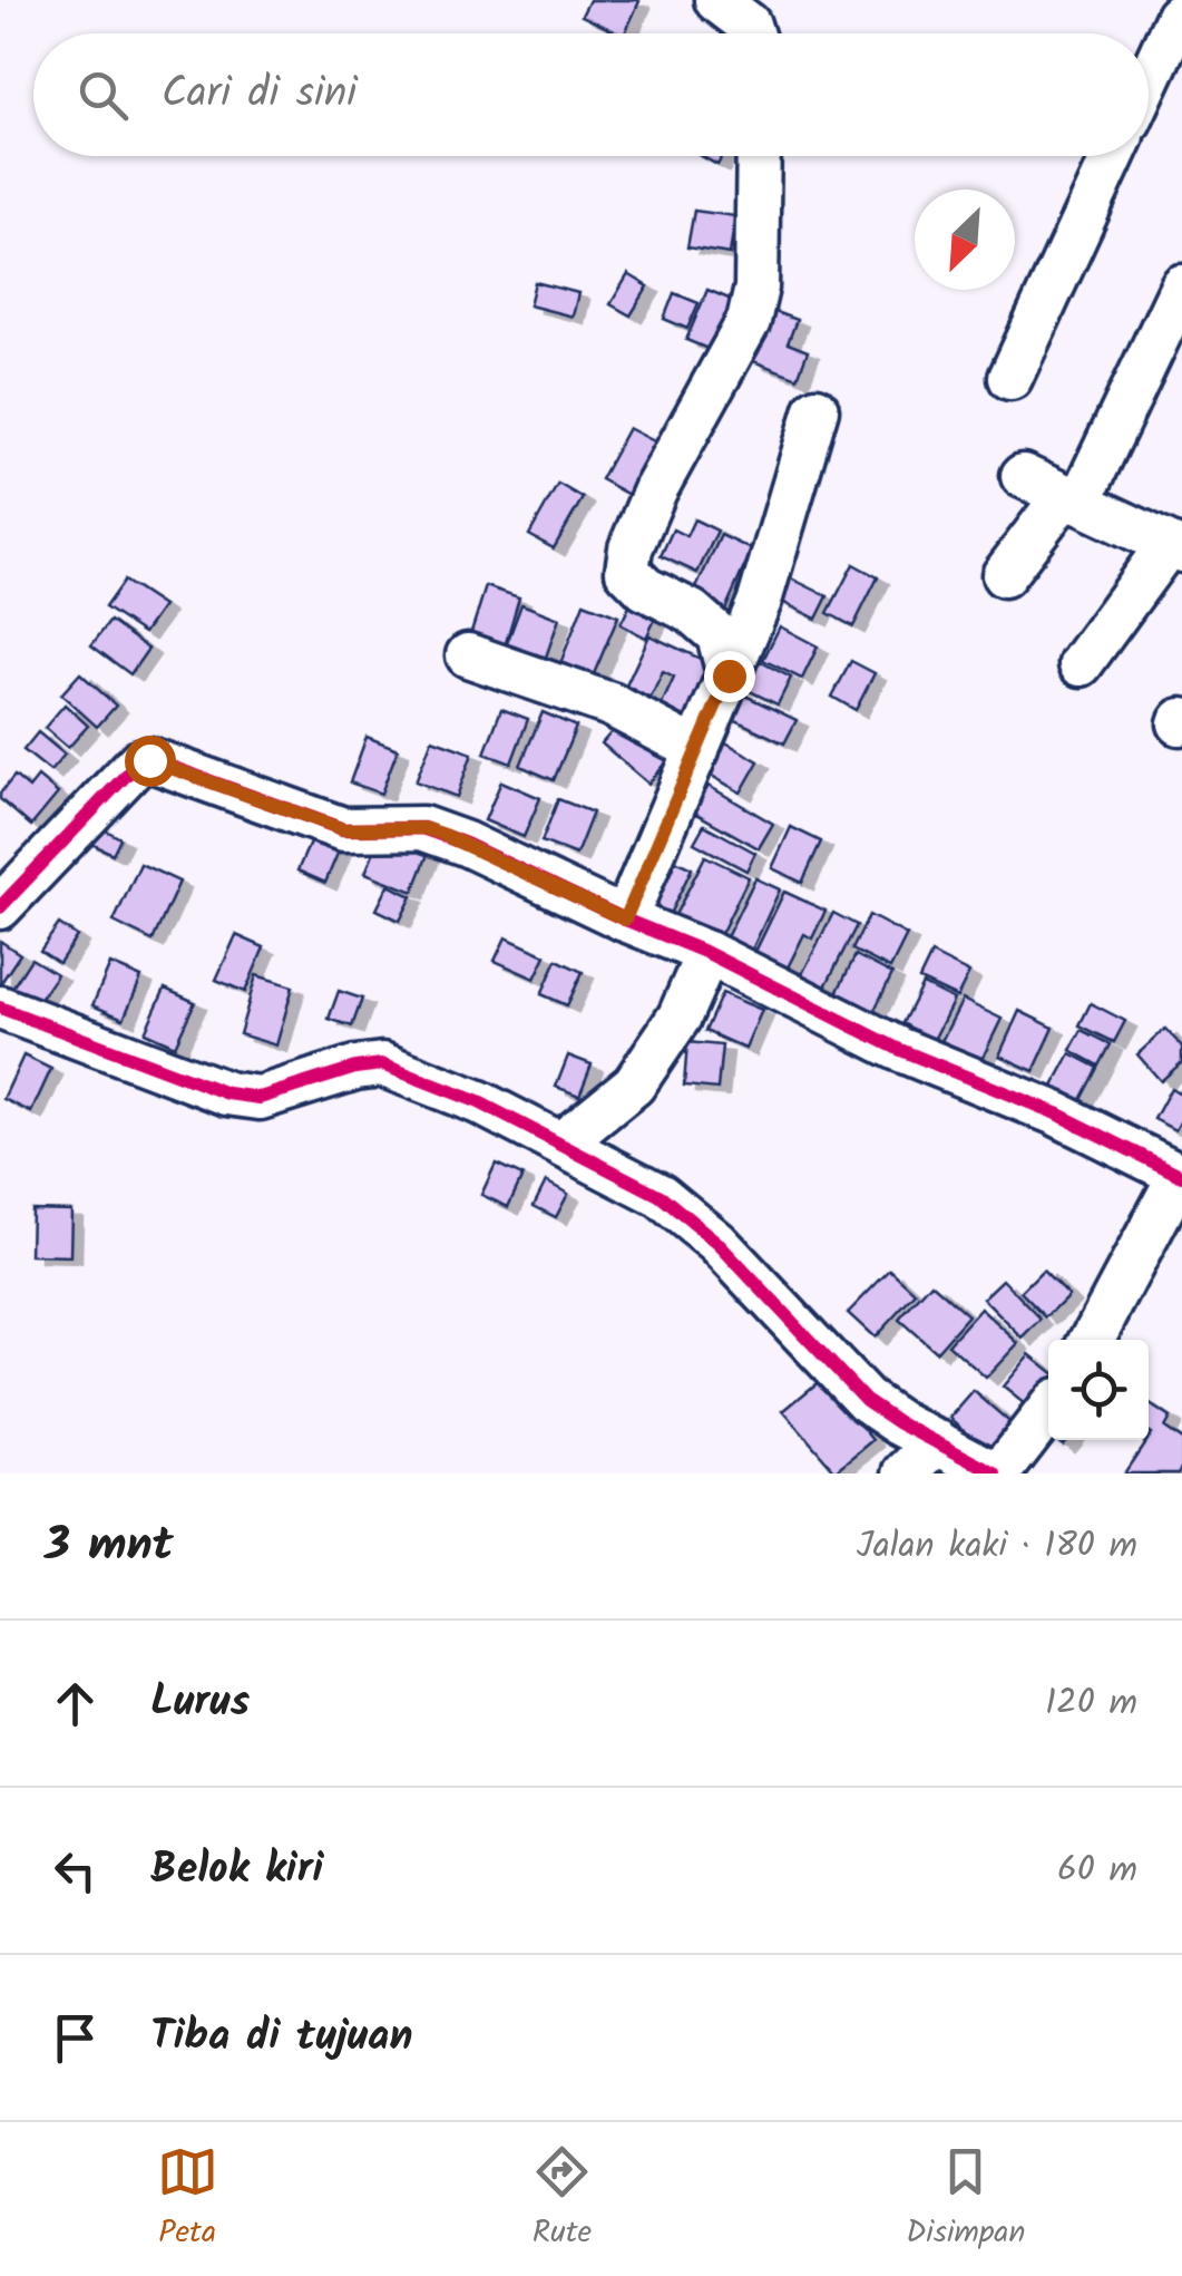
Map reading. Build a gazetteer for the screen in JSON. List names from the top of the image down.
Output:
{
  "north": "bottom left",
  "page": {
    "search": "Cari di sini",
    "heading": ["3 mnt", "Jalan kaki · 180 m"],
    "list": [
      ["Lurus", "120 m"],
      ["Belok kiri", "60 m"],
      "Tiba di tujuan"
    ],
    "nav": ["Peta", "Rute", "Disimpan"]
  }
}
